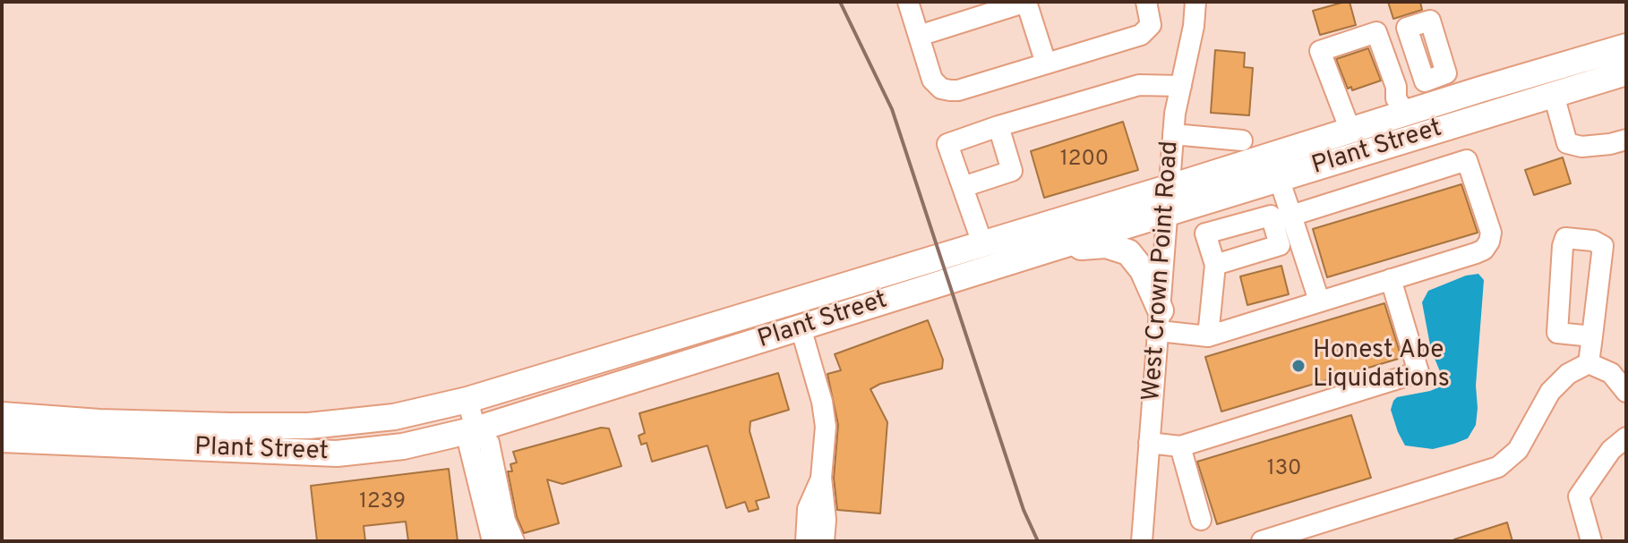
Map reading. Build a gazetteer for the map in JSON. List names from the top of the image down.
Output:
{
  "streets": {
    "main road": ["Plant Street"],
    "street": ["West Crown Point Road"]
  },
  "crossings": [
    ["Plant Street", "West Crown Point Road"]
  ],
  "places": ["Honest Abe Liquidations"],
  "house_numbers": ["1200", "130", "1239"]
}
